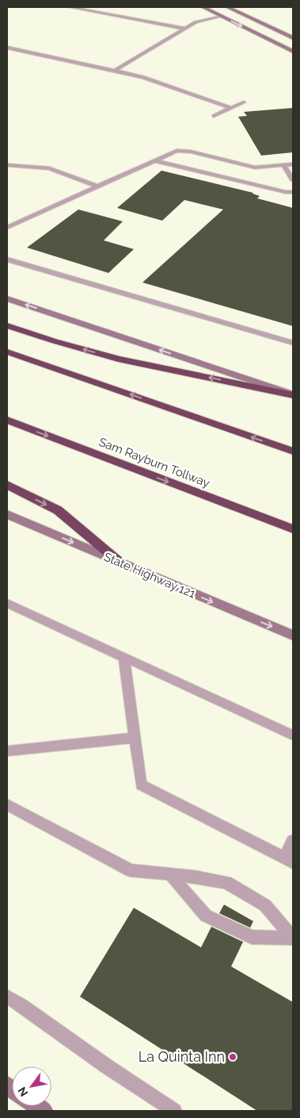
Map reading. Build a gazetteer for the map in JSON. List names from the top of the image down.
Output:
{
  "streets": {
    "highway": ["Sam Rayburn Tollway"],
    "main road": ["State Highway 121"]
  },
  "one_way": ["State Highway 121"],
  "places": ["La Quinta Inn"],
  "north": "bottom left"
}
